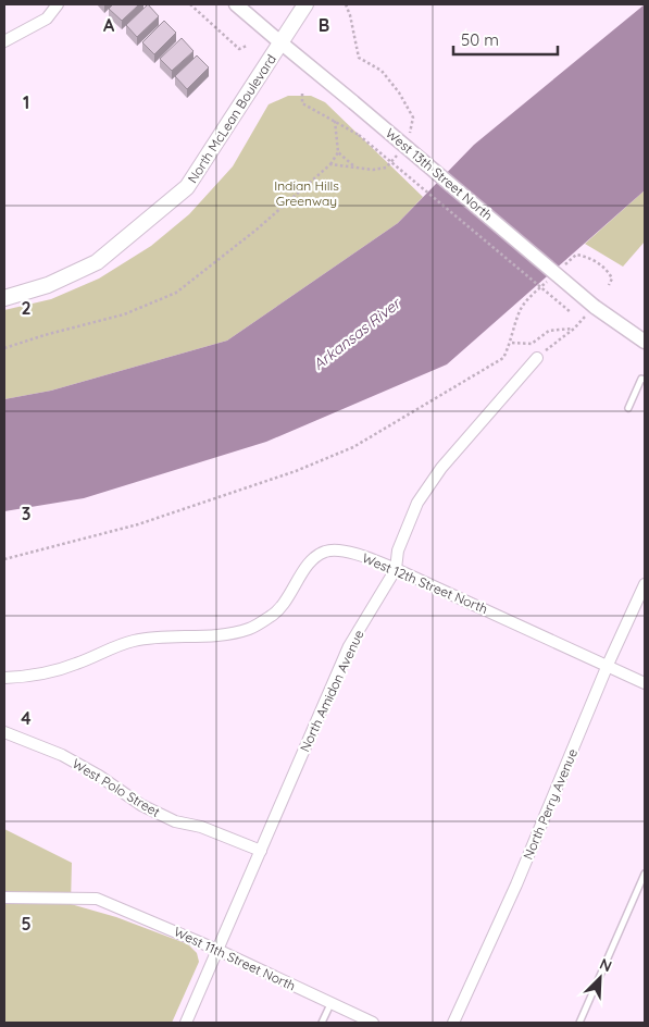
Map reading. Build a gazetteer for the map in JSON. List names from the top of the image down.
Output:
{
  "streets": {
    "main road": ["North McLean Boulevard"],
    "street": [
      "West 13th Street North",
      "West 12th Street North",
      "North Amidon Avenue",
      "West Polo Street",
      "North Perry Avenue",
      "West 11th Street North"
    ]
  },
  "crossings": [
    ["North McLean Boulevard", "West 13th Street North"],
    ["West 12th Street North", "North Amidon Avenue"],
    ["West 12th Street North", "North Perry Avenue"],
    ["North Amidon Avenue", "West Polo Street"],
    ["North Amidon Avenue", "West 11th Street North"]
  ],
  "water": ["Arkansas River"],
  "parks": ["Indian Hills Greenway"],
  "scale_bar": "50 m",
  "north": "top right",
  "grid": {
    "columns": ["A", "B"],
    "rows": [
      "1",
      "2",
      "3",
      "4",
      "5"
    ]
  }
}
